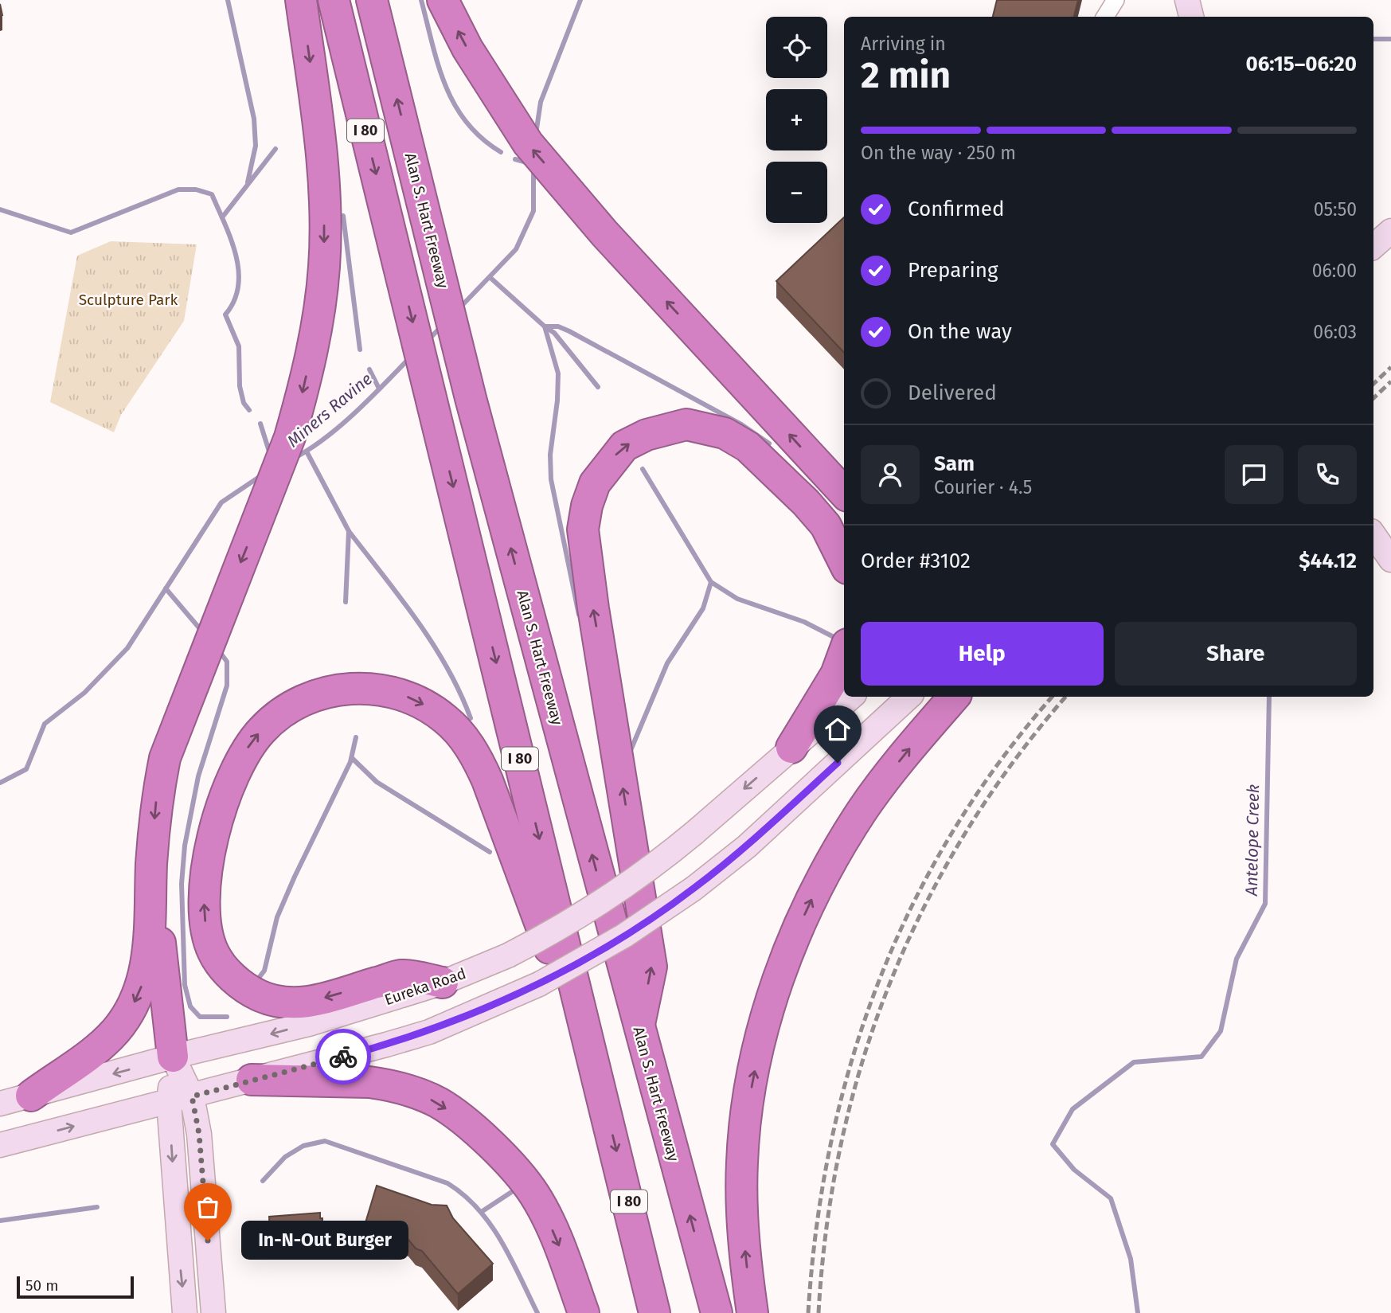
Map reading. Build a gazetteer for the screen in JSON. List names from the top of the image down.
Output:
{
  "streets": {
    "highway": ["I 80", "Alan S. Hart Freeway"],
    "main road": ["Eureka Road"]
  },
  "water": ["Miners Ravine", "Antelope Creek"],
  "parks": ["Sculpture Park"],
  "places": ["In-N-Out Burger"],
  "scale_bar": "50 m",
  "page": {
    "map_buttons": ["+", "−"],
    "heading": ["2 min", "Arriving in", "06:15–06:20"],
    "panel": [
      "Sam",
      "Courier · 4.5",
      "Order #3102",
      "$44.12"
    ],
    "bar": "On the way · 250 m",
    "list": [
      ["Confirmed", "05:50"],
      ["Preparing", "06:00"],
      ["On the way", "06:03"],
      "Delivered"
    ],
    "buttons": ["Help", "Share"],
    "bubble": "In-N-Out Burger",
    "scale": "50 m"
  }
}
